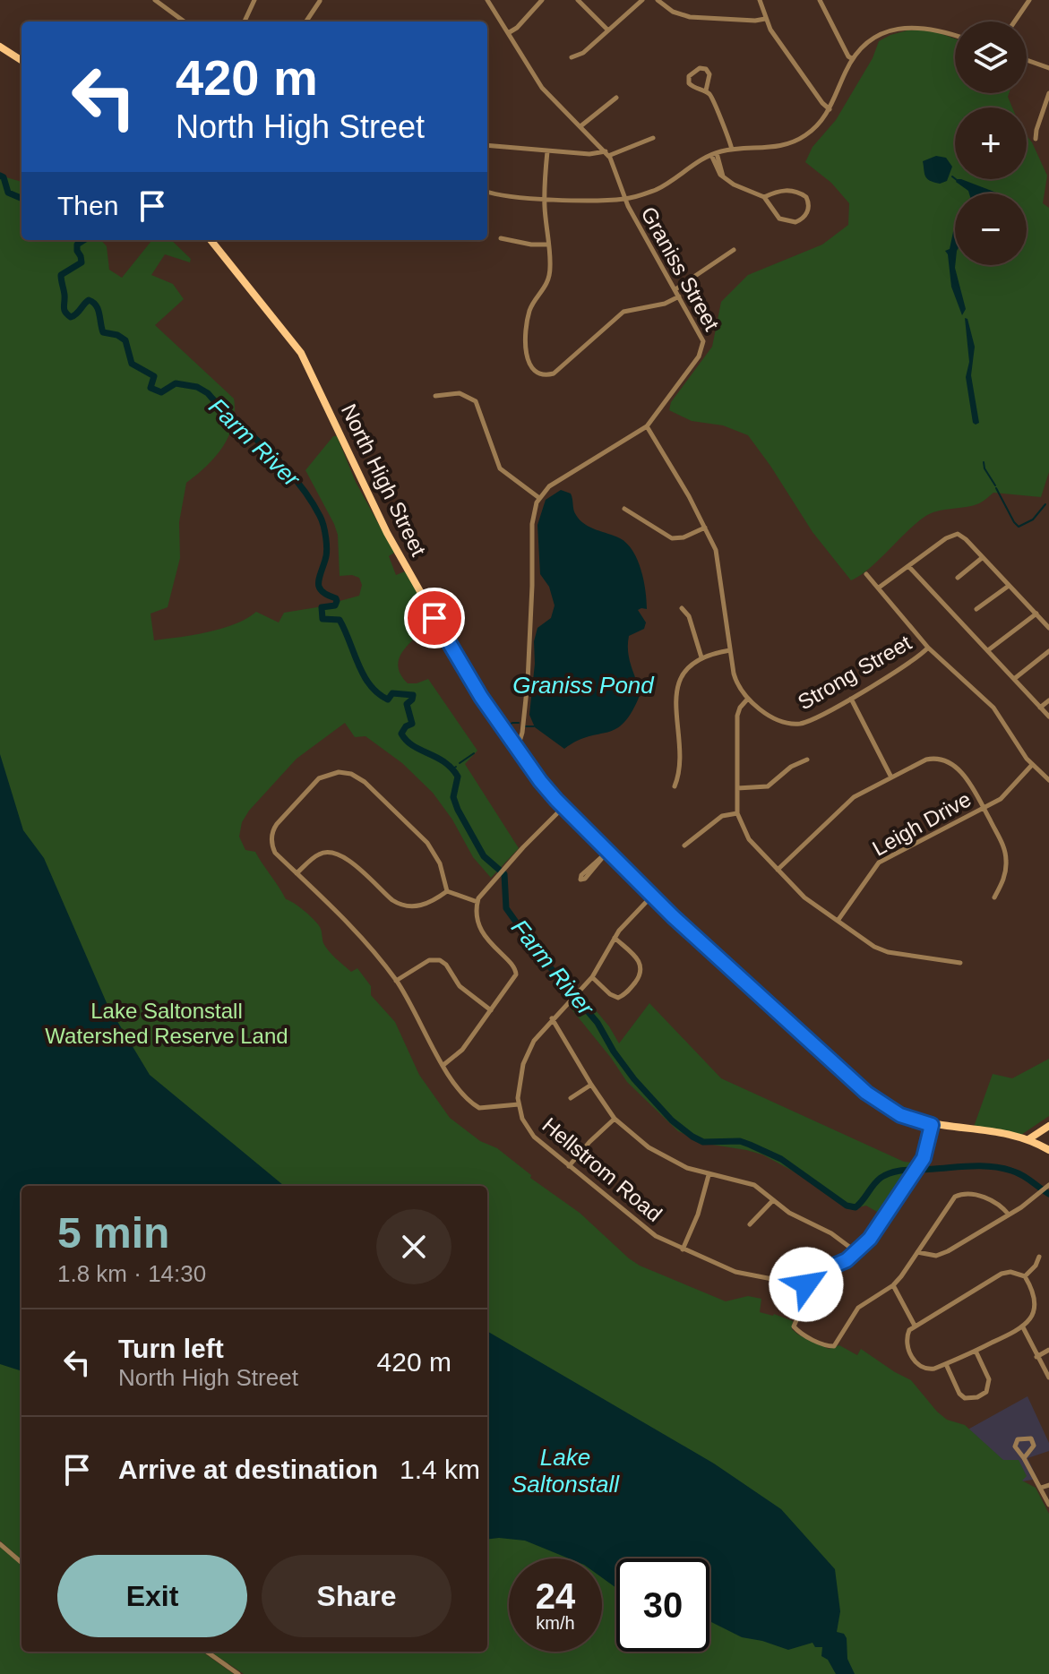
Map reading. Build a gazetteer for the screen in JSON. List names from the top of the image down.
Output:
{
  "streets": {
    "main road": ["North High Street"],
    "street": [
      "Graniss Street",
      "Strong Street",
      "Leigh Drive",
      "Hellstrom Road"
    ]
  },
  "crossings": [
    ["North High Street", "Hellstrom Road"],
    ["Strong Street", "Leigh Drive"]
  ],
  "water": ["Farm River", "Graniss Pond", "Lake Saltonstall"],
  "parks": ["Lake Saltonstall Watershed Reserve Land"],
  "page": {
    "map_buttons": ["+", "−"],
    "turn": ["420 m", "North High Street"],
    "then": "Then",
    "heading": ["5 min", "1.8 km · 14:30"],
    "list": [
      {
        "name": "Turn left",
        "note": "North High Street",
        "value": "420 m"
      },
      {
        "name": "Arrive at destination",
        "value": "1.4 km"
      }
    ],
    "buttons": ["Exit", "Share"],
    "speed": "24 km/h",
    "limit": "30"
  }
}
